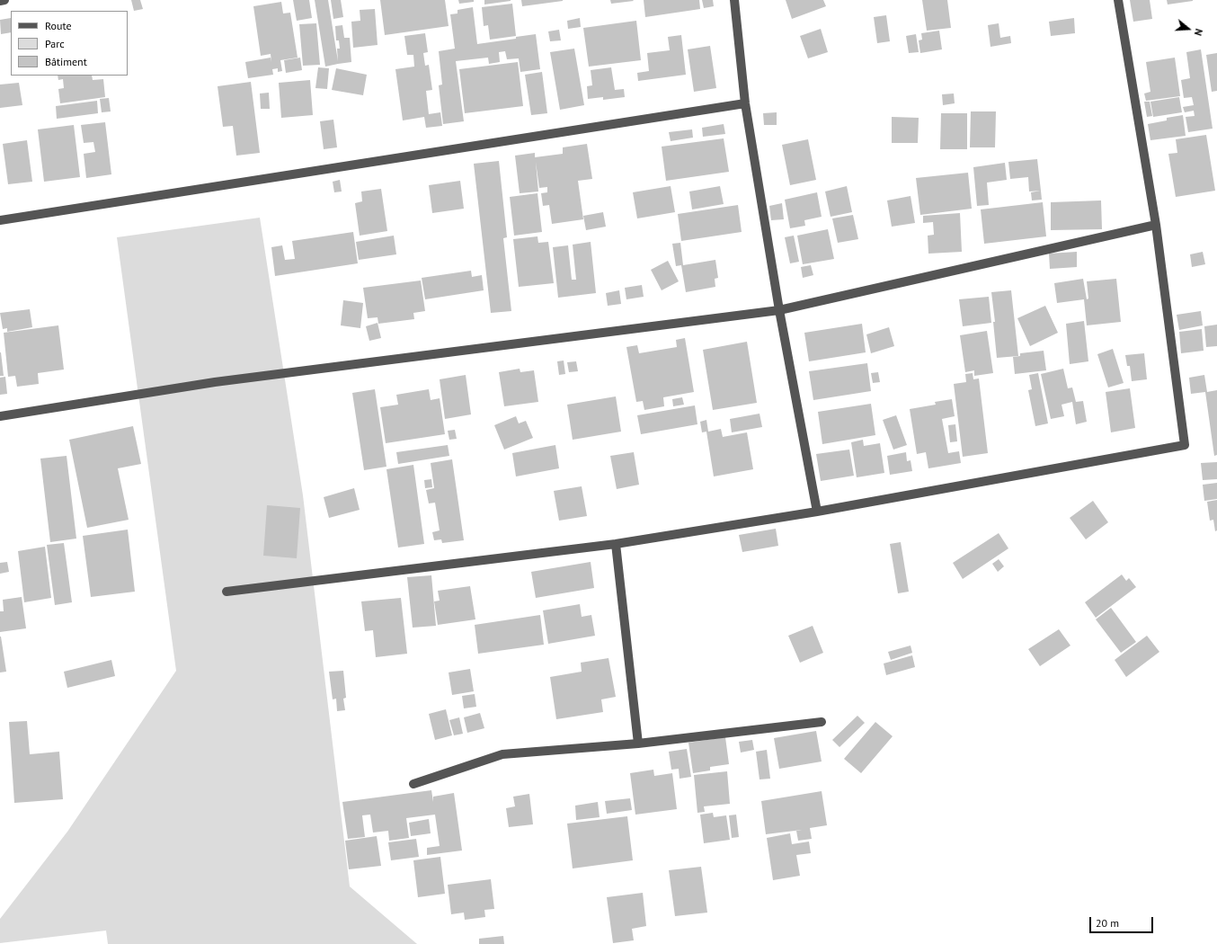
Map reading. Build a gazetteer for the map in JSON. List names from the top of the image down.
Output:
{
  "legend": ["Route", "Parc", "Bâtiment"],
  "scale_bar": "20 m",
  "north": "right"
}
